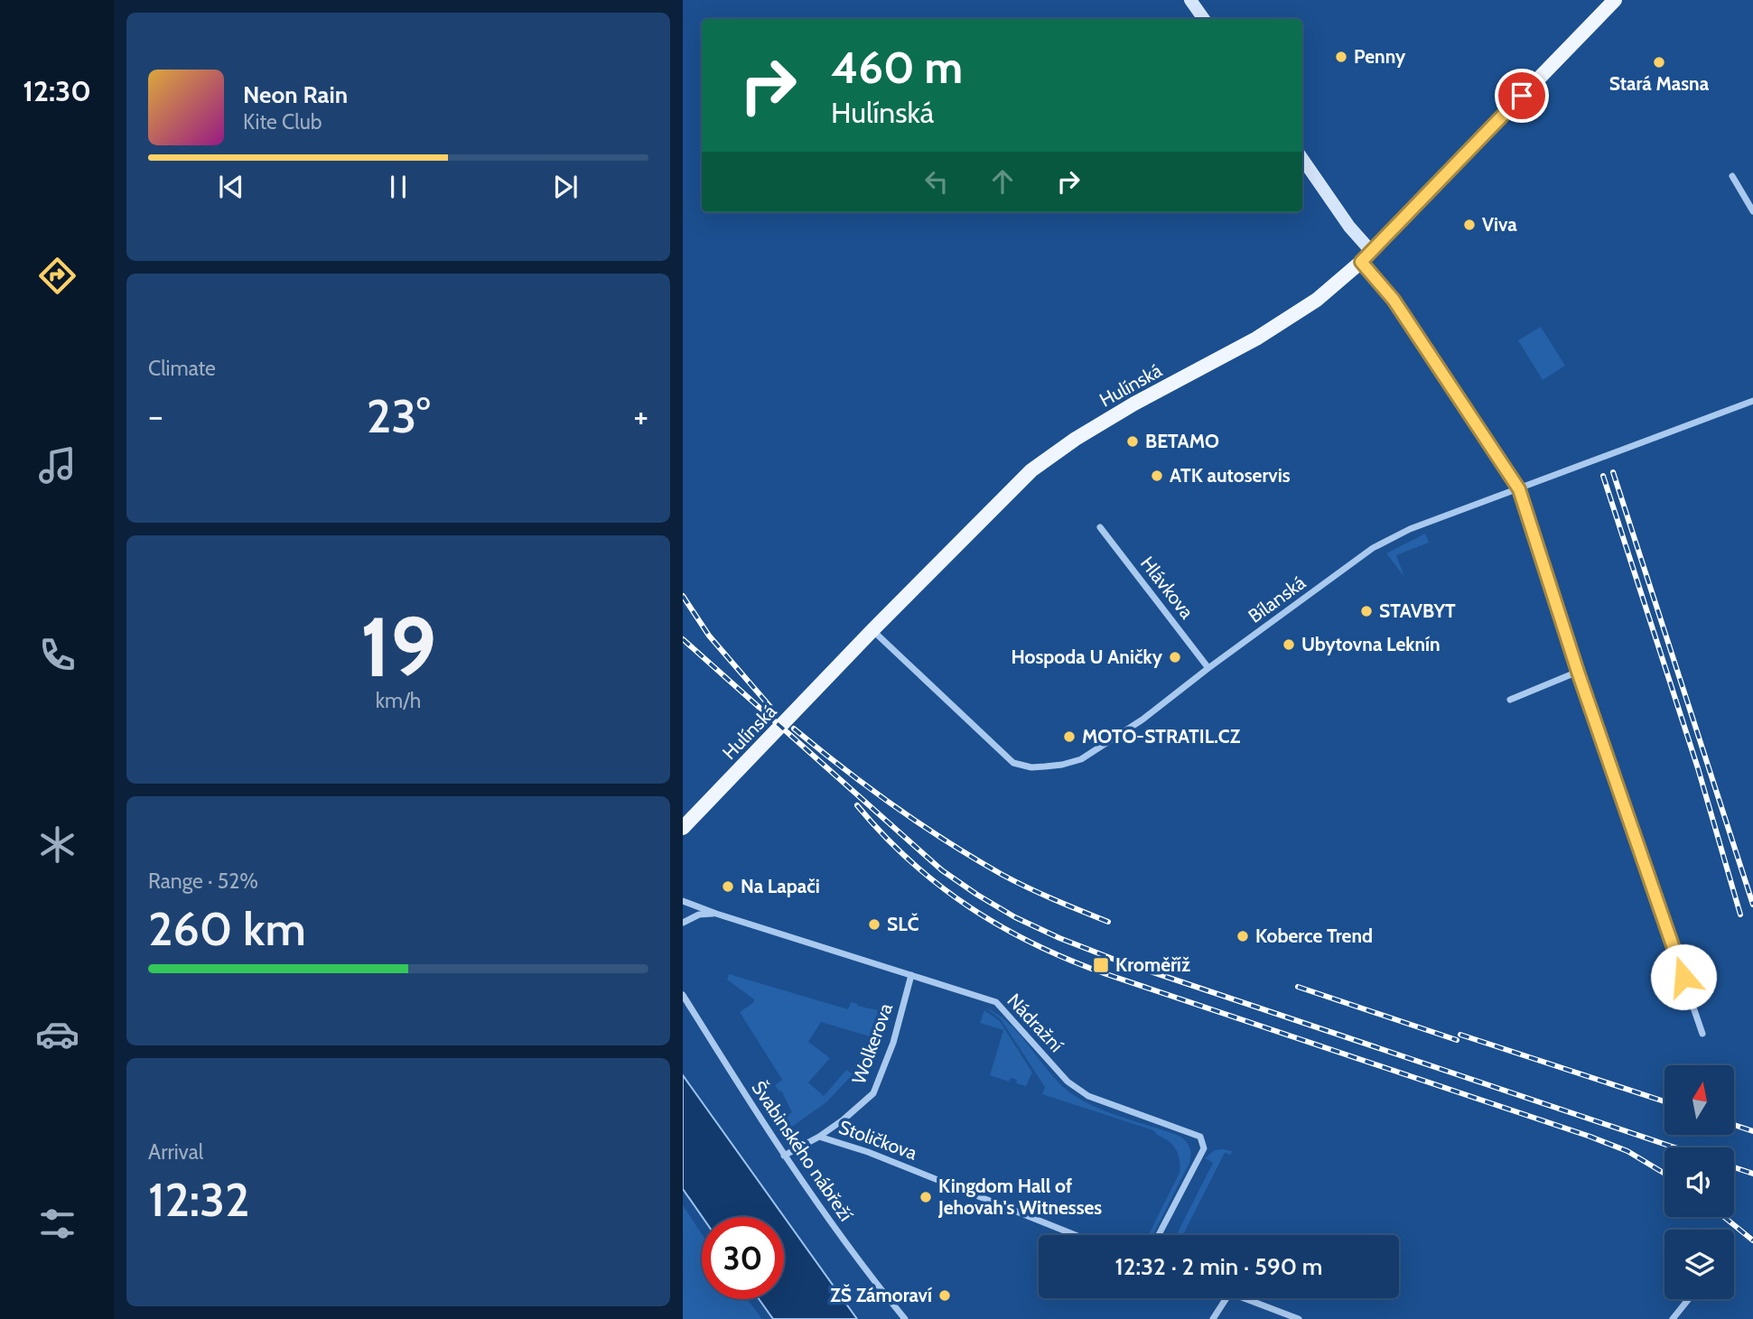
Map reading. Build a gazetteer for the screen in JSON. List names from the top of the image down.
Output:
{
  "streets": {
    "main road": ["Hulínská"],
    "street": [
      "Hlávkova",
      "Bílanská",
      "Nádražní",
      "Wolkerova",
      "Stoličkova",
      "Švabinského nábřeží"
    ]
  },
  "crossings": [
    ["Hulínská", "Bílanská"],
    ["Hlávkova", "Bílanská"],
    ["Nádražní", "Wolkerova"],
    ["Wolkerova", "Stoličkova"],
    ["Stoličkova", "Švabinského nábřeží"]
  ],
  "places": {
    "other": [
      "Penny",
      "Stará Masna",
      "Viva",
      "BETAMO",
      "ATK autoservis",
      "STAVBYT",
      "Ubytovna Leknín",
      "Hospoda U Aničky",
      "MOTO-STRATIL.CZ",
      "Na Lapači",
      "SLČ",
      "Koberce Trend",
      "Kingdom Hall of Jehovah's Witnesses",
      "ZŠ Zámoraví"
    ],
    "transit": ["Kroměříž"]
  },
  "north": "top",
  "page": {
    "tabs": "12:30",
    "turn": ["460 m", "Hulínská"],
    "song": ["Neon Rain", "Kite Club"],
    "tile": [
      "Climate",
      ["19", "km/h"],
      ["Range · 52%", "260 km"],
      ["Arrival", "12:32"]
    ],
    "heat": ["−", "23°", "+"],
    "limit": "30",
    "trip": "12:32 · 2 min · 590 m"
  }
}
